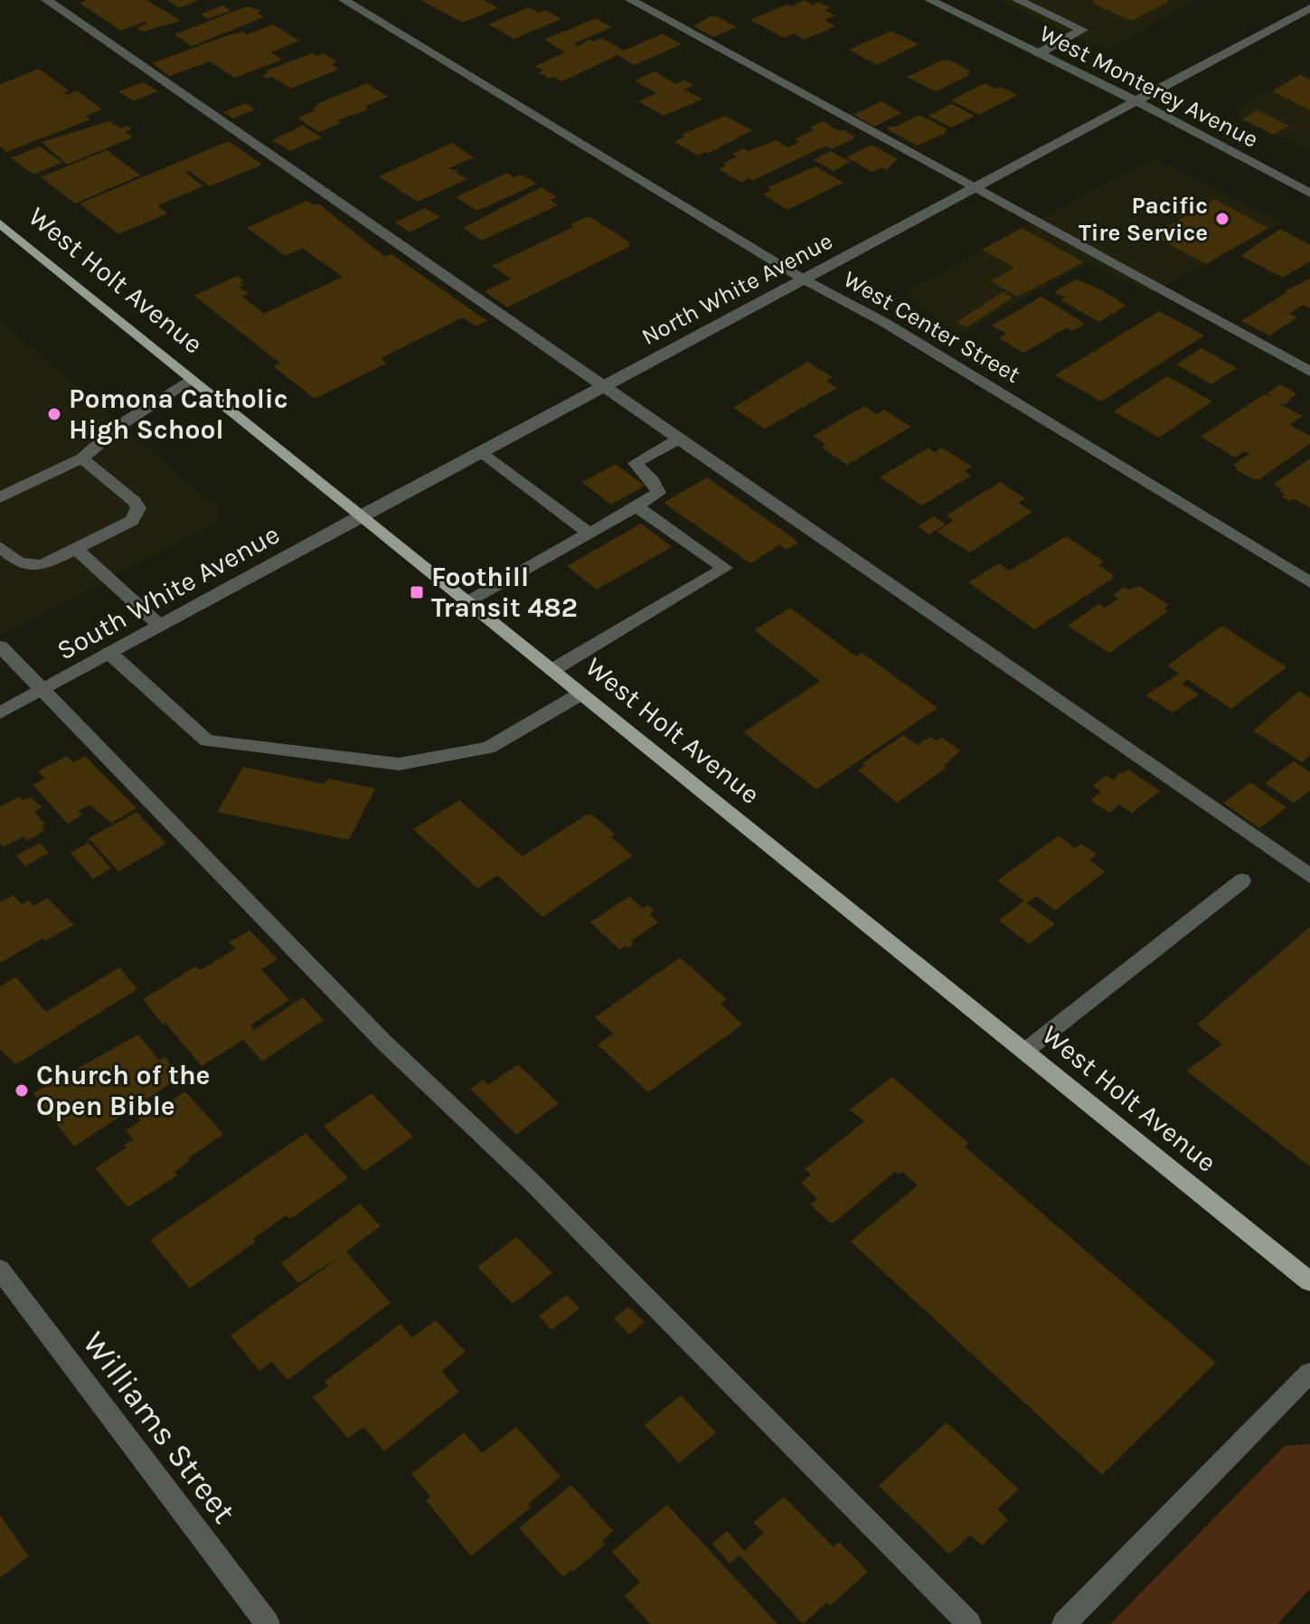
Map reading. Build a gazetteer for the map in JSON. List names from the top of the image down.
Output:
{
  "streets": {
    "main road": ["West Holt Avenue"],
    "street": [
      "West Monterey Avenue",
      "North White Avenue",
      "West Center Street",
      "South White Avenue",
      "Williams Street"
    ]
  },
  "crossings": [
    ["West Monterey Avenue", "North White Avenue"],
    ["West Holt Avenue", "North White Avenue"],
    ["West Holt Avenue", "South White Avenue"],
    ["North White Avenue", "West Center Street"],
    ["North White Avenue", "South White Avenue"]
  ],
  "places": {
    "other": ["Pacific Tire Service", "Pomona Catholic High School", "Church of the Open Bible"],
    "transit": ["Foothill Transit 482"]
  }
}
